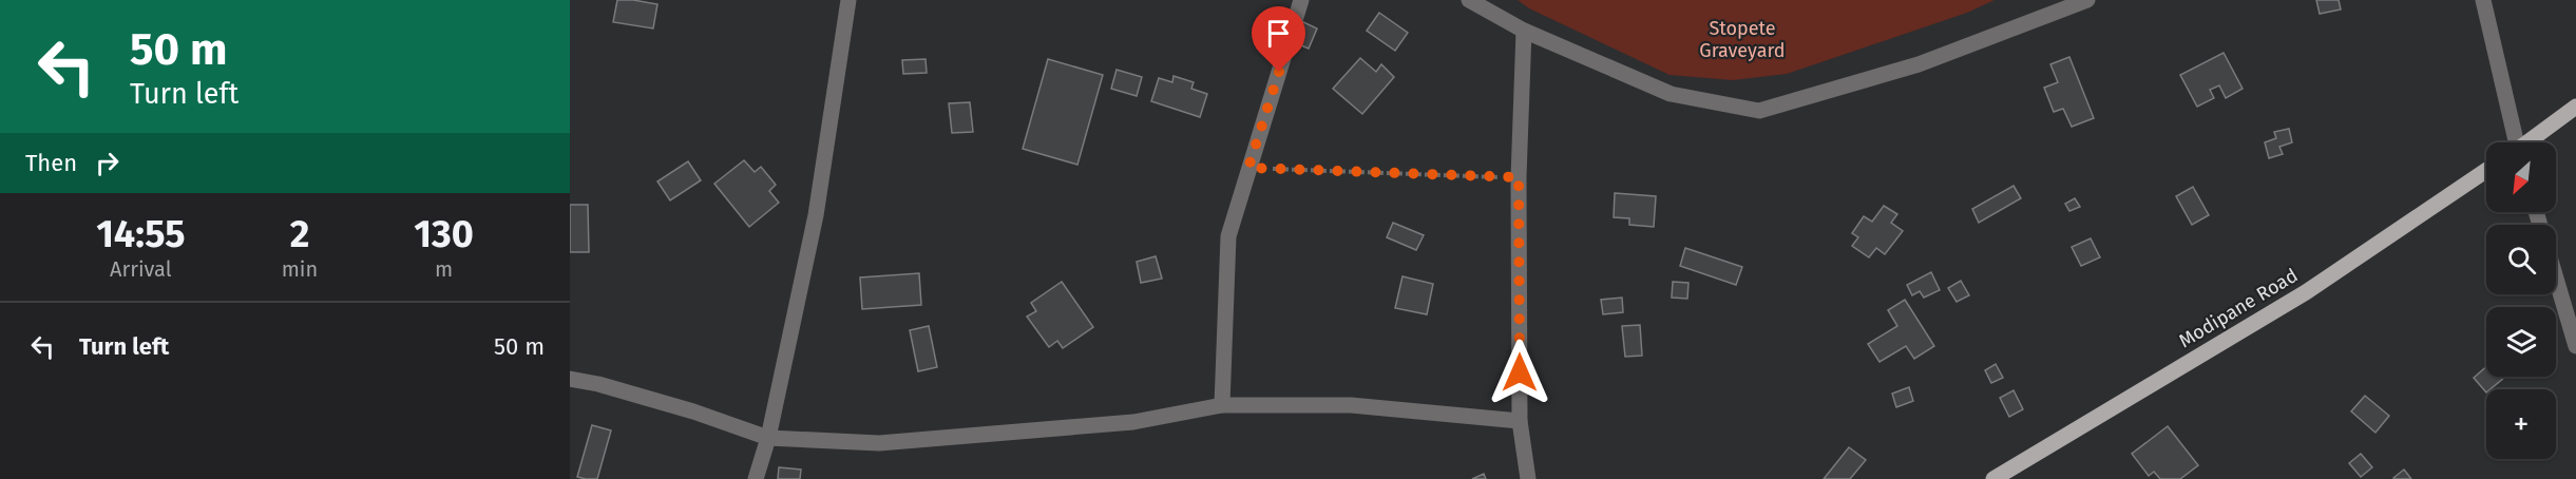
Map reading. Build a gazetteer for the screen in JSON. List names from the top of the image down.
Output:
{
  "streets": {
    "main road": ["Modipane Road"]
  },
  "parks": ["Stopete Graveyard"],
  "north": "bottom left",
  "page": {
    "turn": ["50 m", "Turn left"],
    "then": "Then",
    "map_buttons": "+",
    "eta": [
      "14:55",
      "Arrival",
      "2",
      "min",
      "130",
      "m"
    ],
    "list": [
      {
        "name": "Turn left",
        "value": "50 m"
      }
    ]
  }
}
